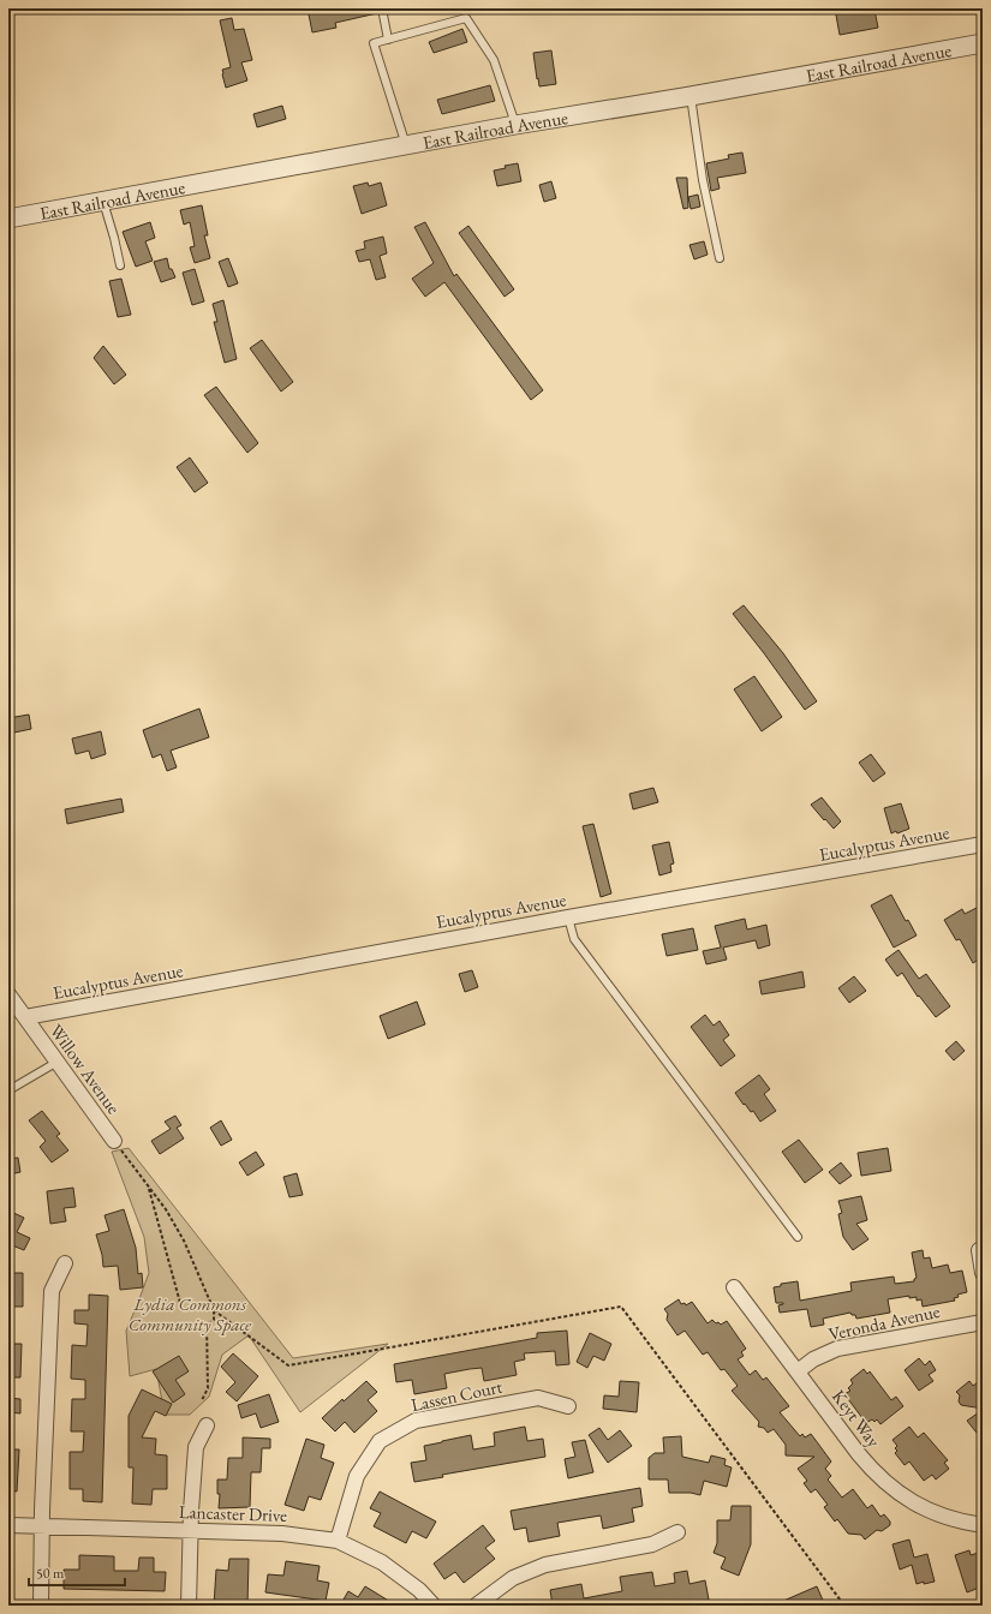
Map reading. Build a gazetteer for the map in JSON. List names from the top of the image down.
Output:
{
  "streets": {
    "street": [
      "East Railroad Avenue",
      "Eucalyptus Avenue",
      "Willow Avenue",
      "Veronda Avenue",
      "Lassen Court",
      "Keyt Way",
      "Lancaster Drive"
    ]
  },
  "crossings": [
    ["Eucalyptus Avenue", "Willow Avenue"],
    ["Veronda Avenue", "Keyt Way"],
    ["Lassen Court", "Lancaster Drive"]
  ],
  "parks": ["Lydia Commons Community Space"],
  "scale_bar": "50 m"
}
